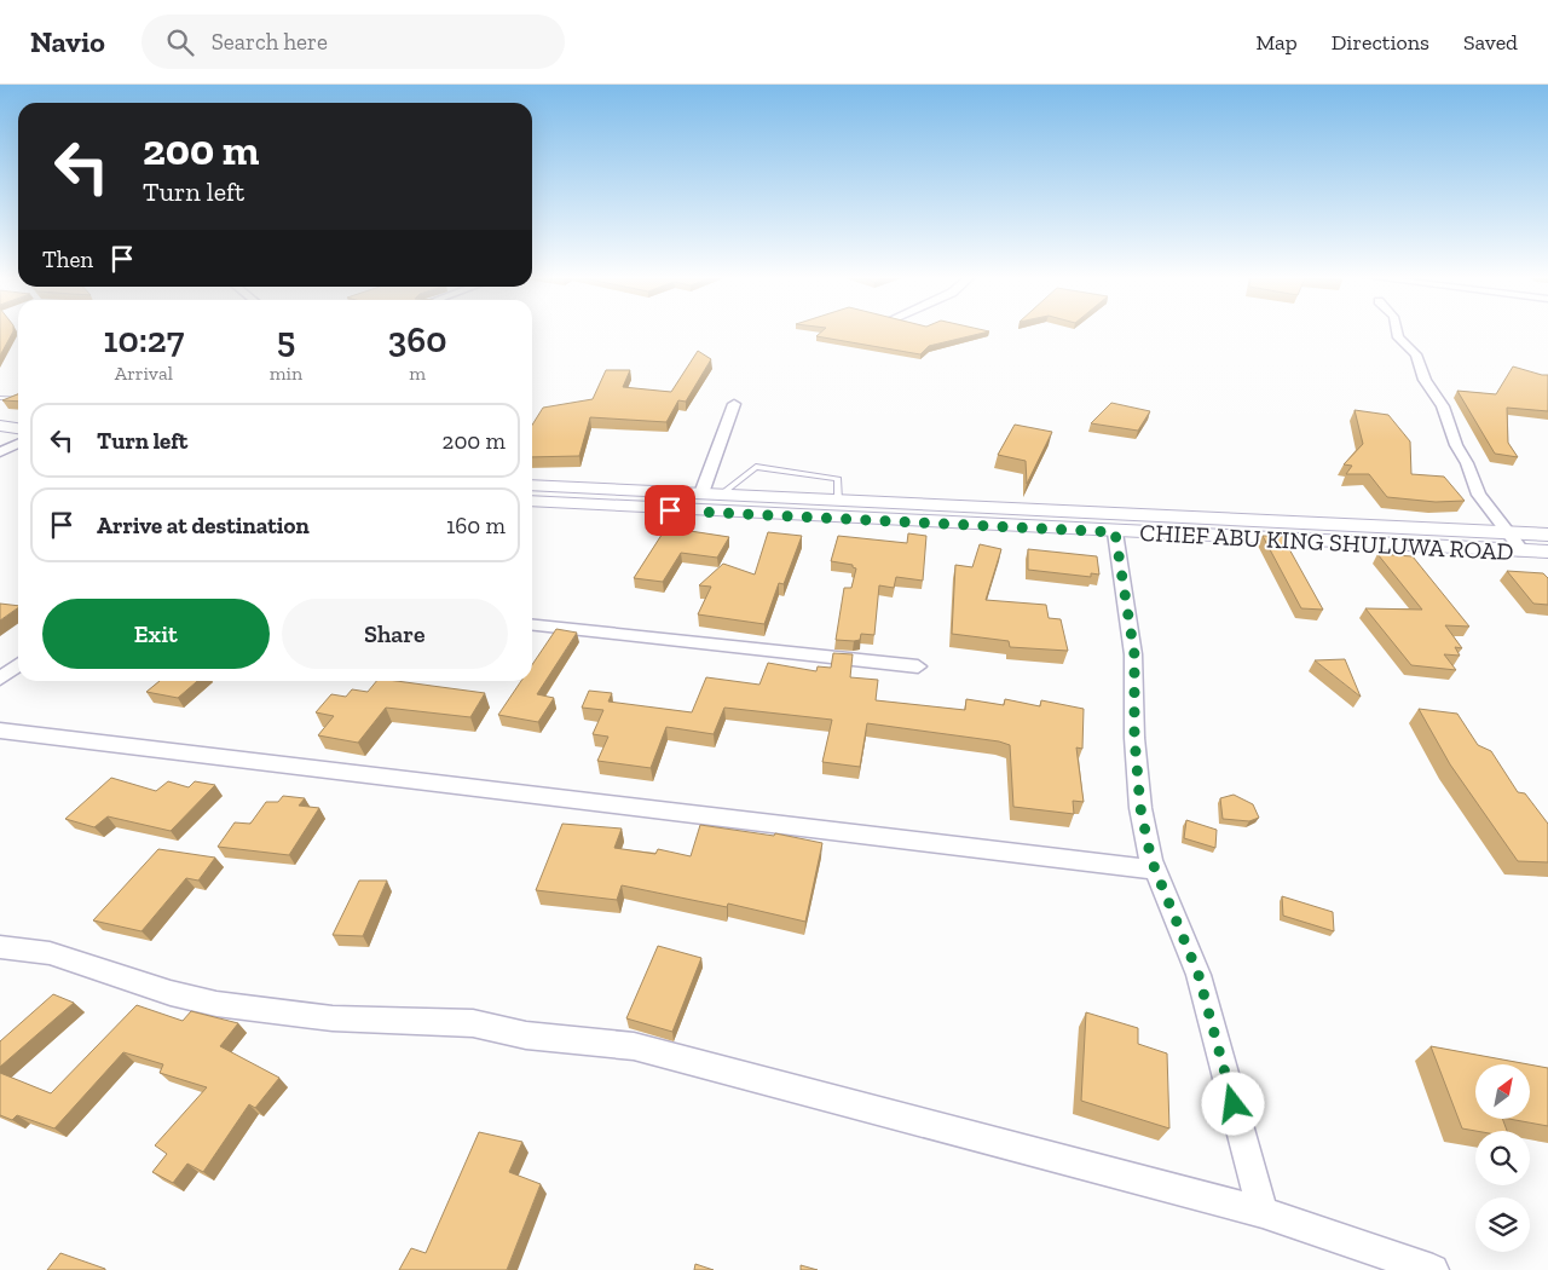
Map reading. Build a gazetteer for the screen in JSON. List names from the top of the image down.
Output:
{
  "streets": {
    "street": ["CHIEF ABU KING SHULUWA ROAD"]
  },
  "north": "top right",
  "page": {
    "header": "Navio",
    "search": "Search here",
    "nav": ["Map", "Directions", "Saved"],
    "turn": ["200 m", "Turn left"],
    "then": "Then",
    "eta": [
      "10:27",
      "Arrival",
      "5",
      "min",
      "360",
      "m"
    ],
    "list": [
      {
        "name": "Turn left",
        "value": "200 m"
      },
      {
        "name": "Arrive at destination",
        "value": "160 m"
      }
    ],
    "buttons": ["Exit", "Share"]
  }
}
